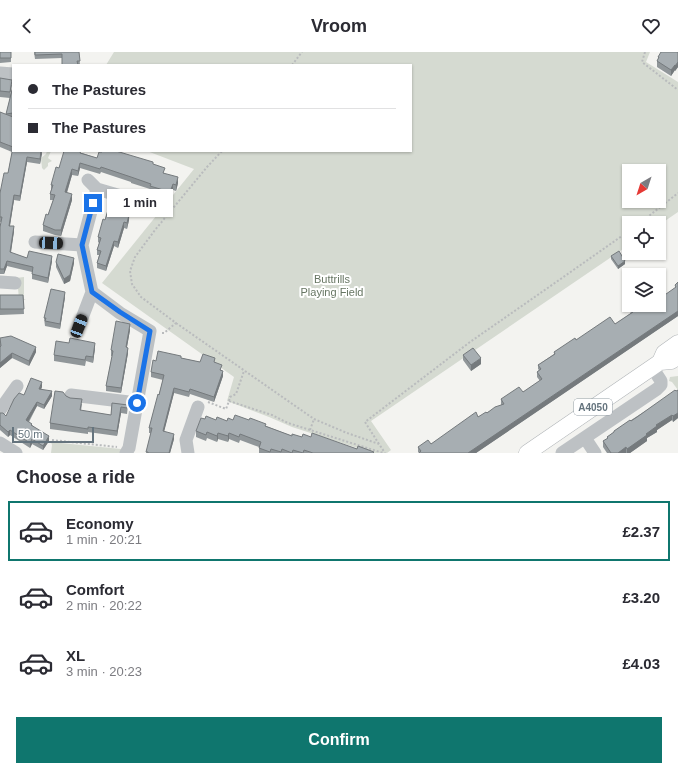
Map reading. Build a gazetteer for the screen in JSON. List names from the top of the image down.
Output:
{
  "streets": {
    "main road": ["A4050"]
  },
  "parks": ["Buttrills Playing Field"],
  "scale_bar": "50 m",
  "north": "bottom left",
  "page": {
    "header": "Vroom",
    "banner": ["The Pastures", "The Pastures"],
    "bubble": "1 min",
    "scale": "50 m",
    "heading": "Choose a ride",
    "list": [
      {
        "name": "Economy",
        "note": "1 min · 20:21",
        "value": "£2.37"
      },
      {
        "name": "Comfort",
        "note": "2 min · 20:22",
        "value": "£3.20"
      },
      {
        "name": "XL",
        "note": "3 min · 20:23",
        "value": "£4.03"
      }
    ],
    "buttons": "Confirm"
  }
}
